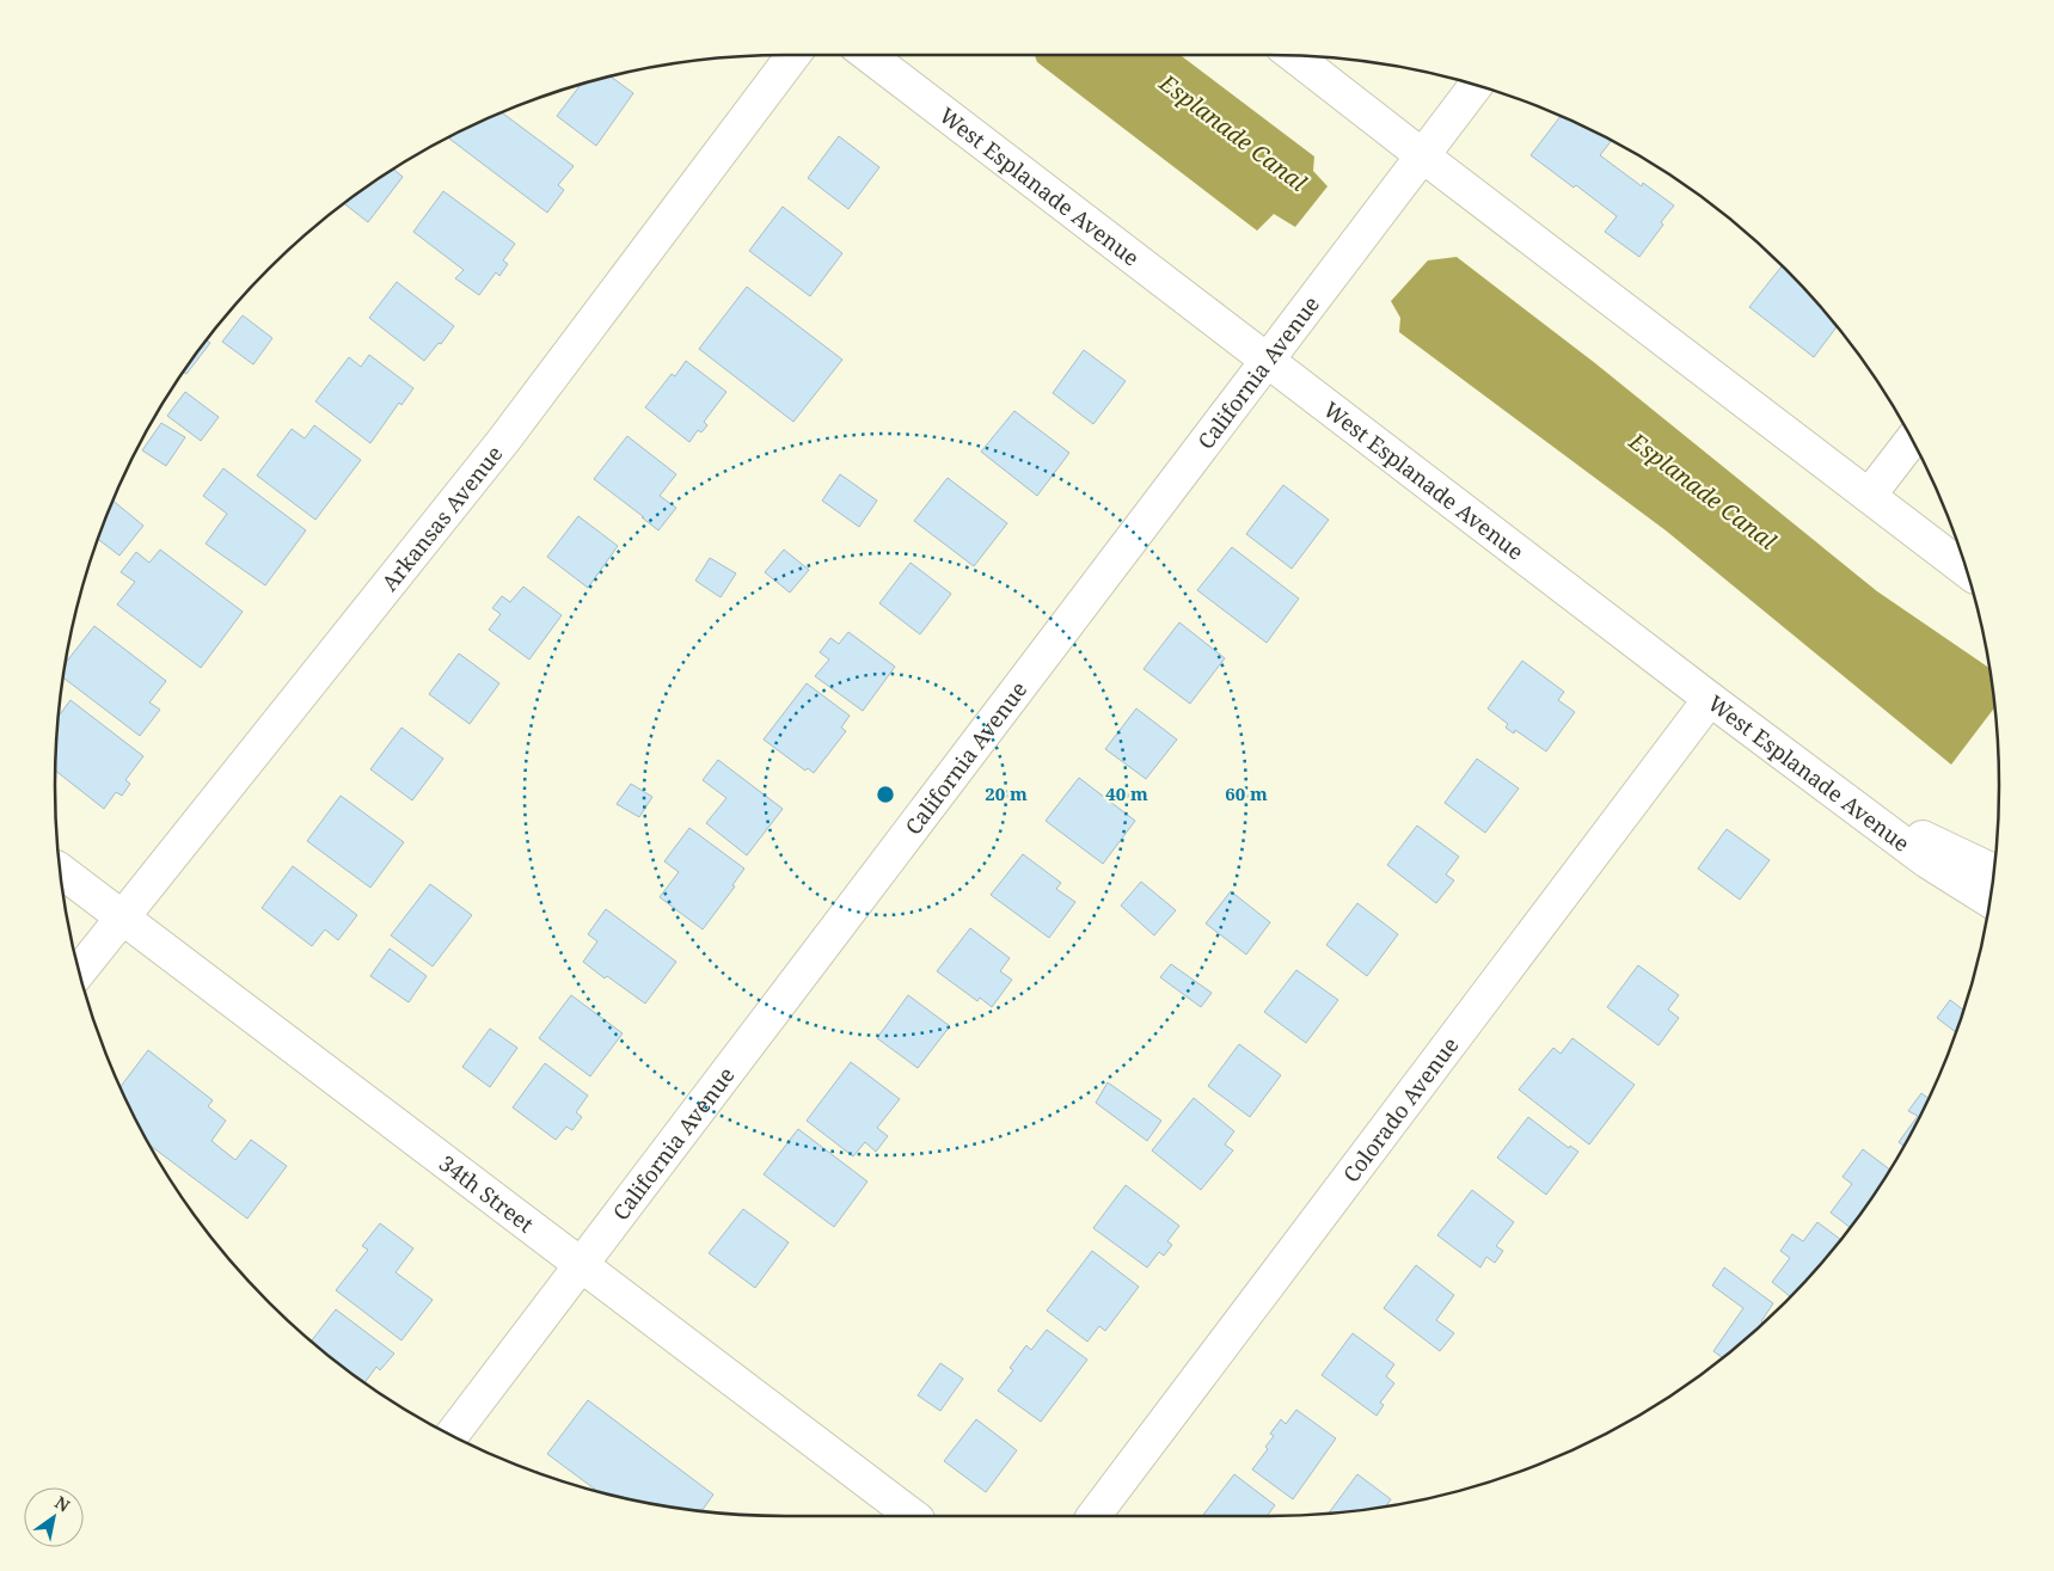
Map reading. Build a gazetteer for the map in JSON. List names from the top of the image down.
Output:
{
  "streets": {
    "street": [
      "West Esplanade Avenue",
      "California Avenue",
      "Arkansas Avenue",
      "Colorado Avenue",
      "34th Street"
    ]
  },
  "crossings": [
    ["West Esplanade Avenue", "California Avenue"],
    ["West Esplanade Avenue", "Colorado Avenue"],
    ["California Avenue", "34th Street"],
    ["Arkansas Avenue", "34th Street"]
  ],
  "water": ["Esplanade Canal"],
  "north": "top right",
  "rings": ["20 m", "40 m", "60 m"]
}
